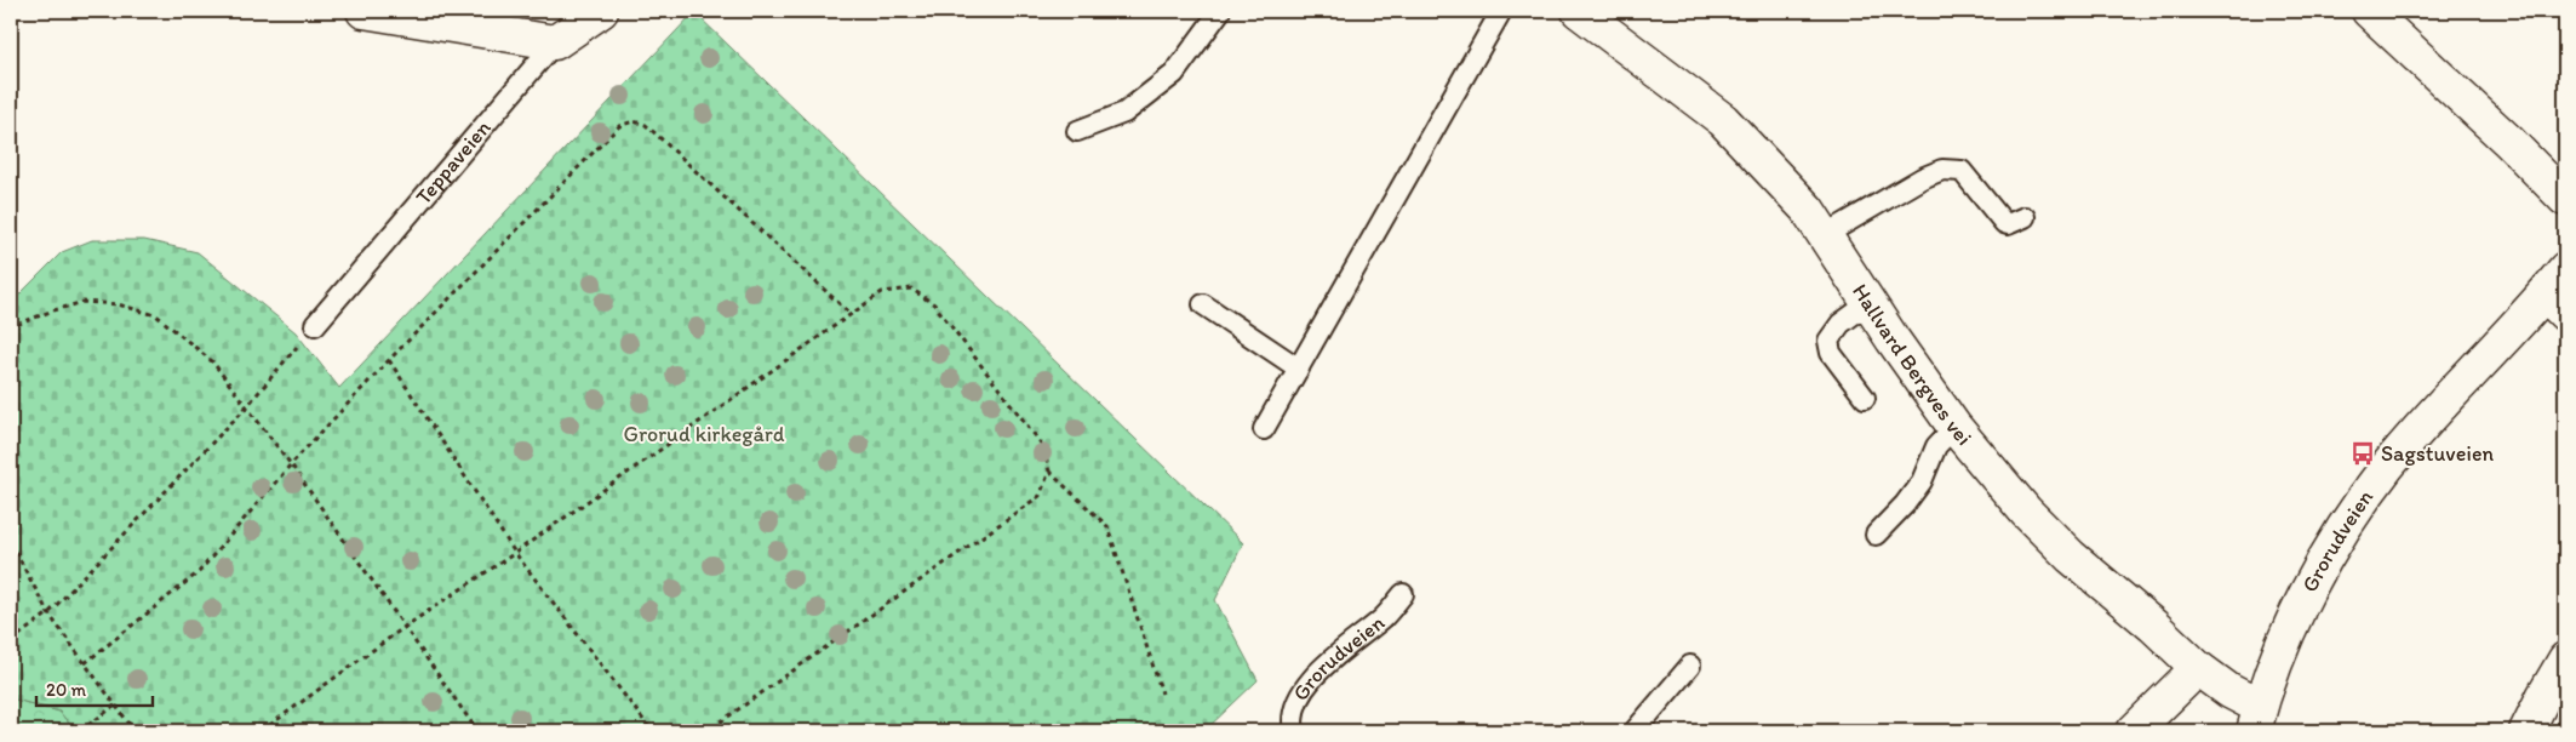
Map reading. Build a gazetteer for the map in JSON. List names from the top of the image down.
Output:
{
  "streets": {
    "street": ["Teppaveien", "Hallvard Bergves vei", "Grorudveien"]
  },
  "crossings": [
    ["Hallvard Bergves vei", "Grorudveien"]
  ],
  "parks": ["Grorud kirkegård"],
  "places": {
    "bus stop": ["Sagstuveien"]
  },
  "scale_bar": "20 m"
}
